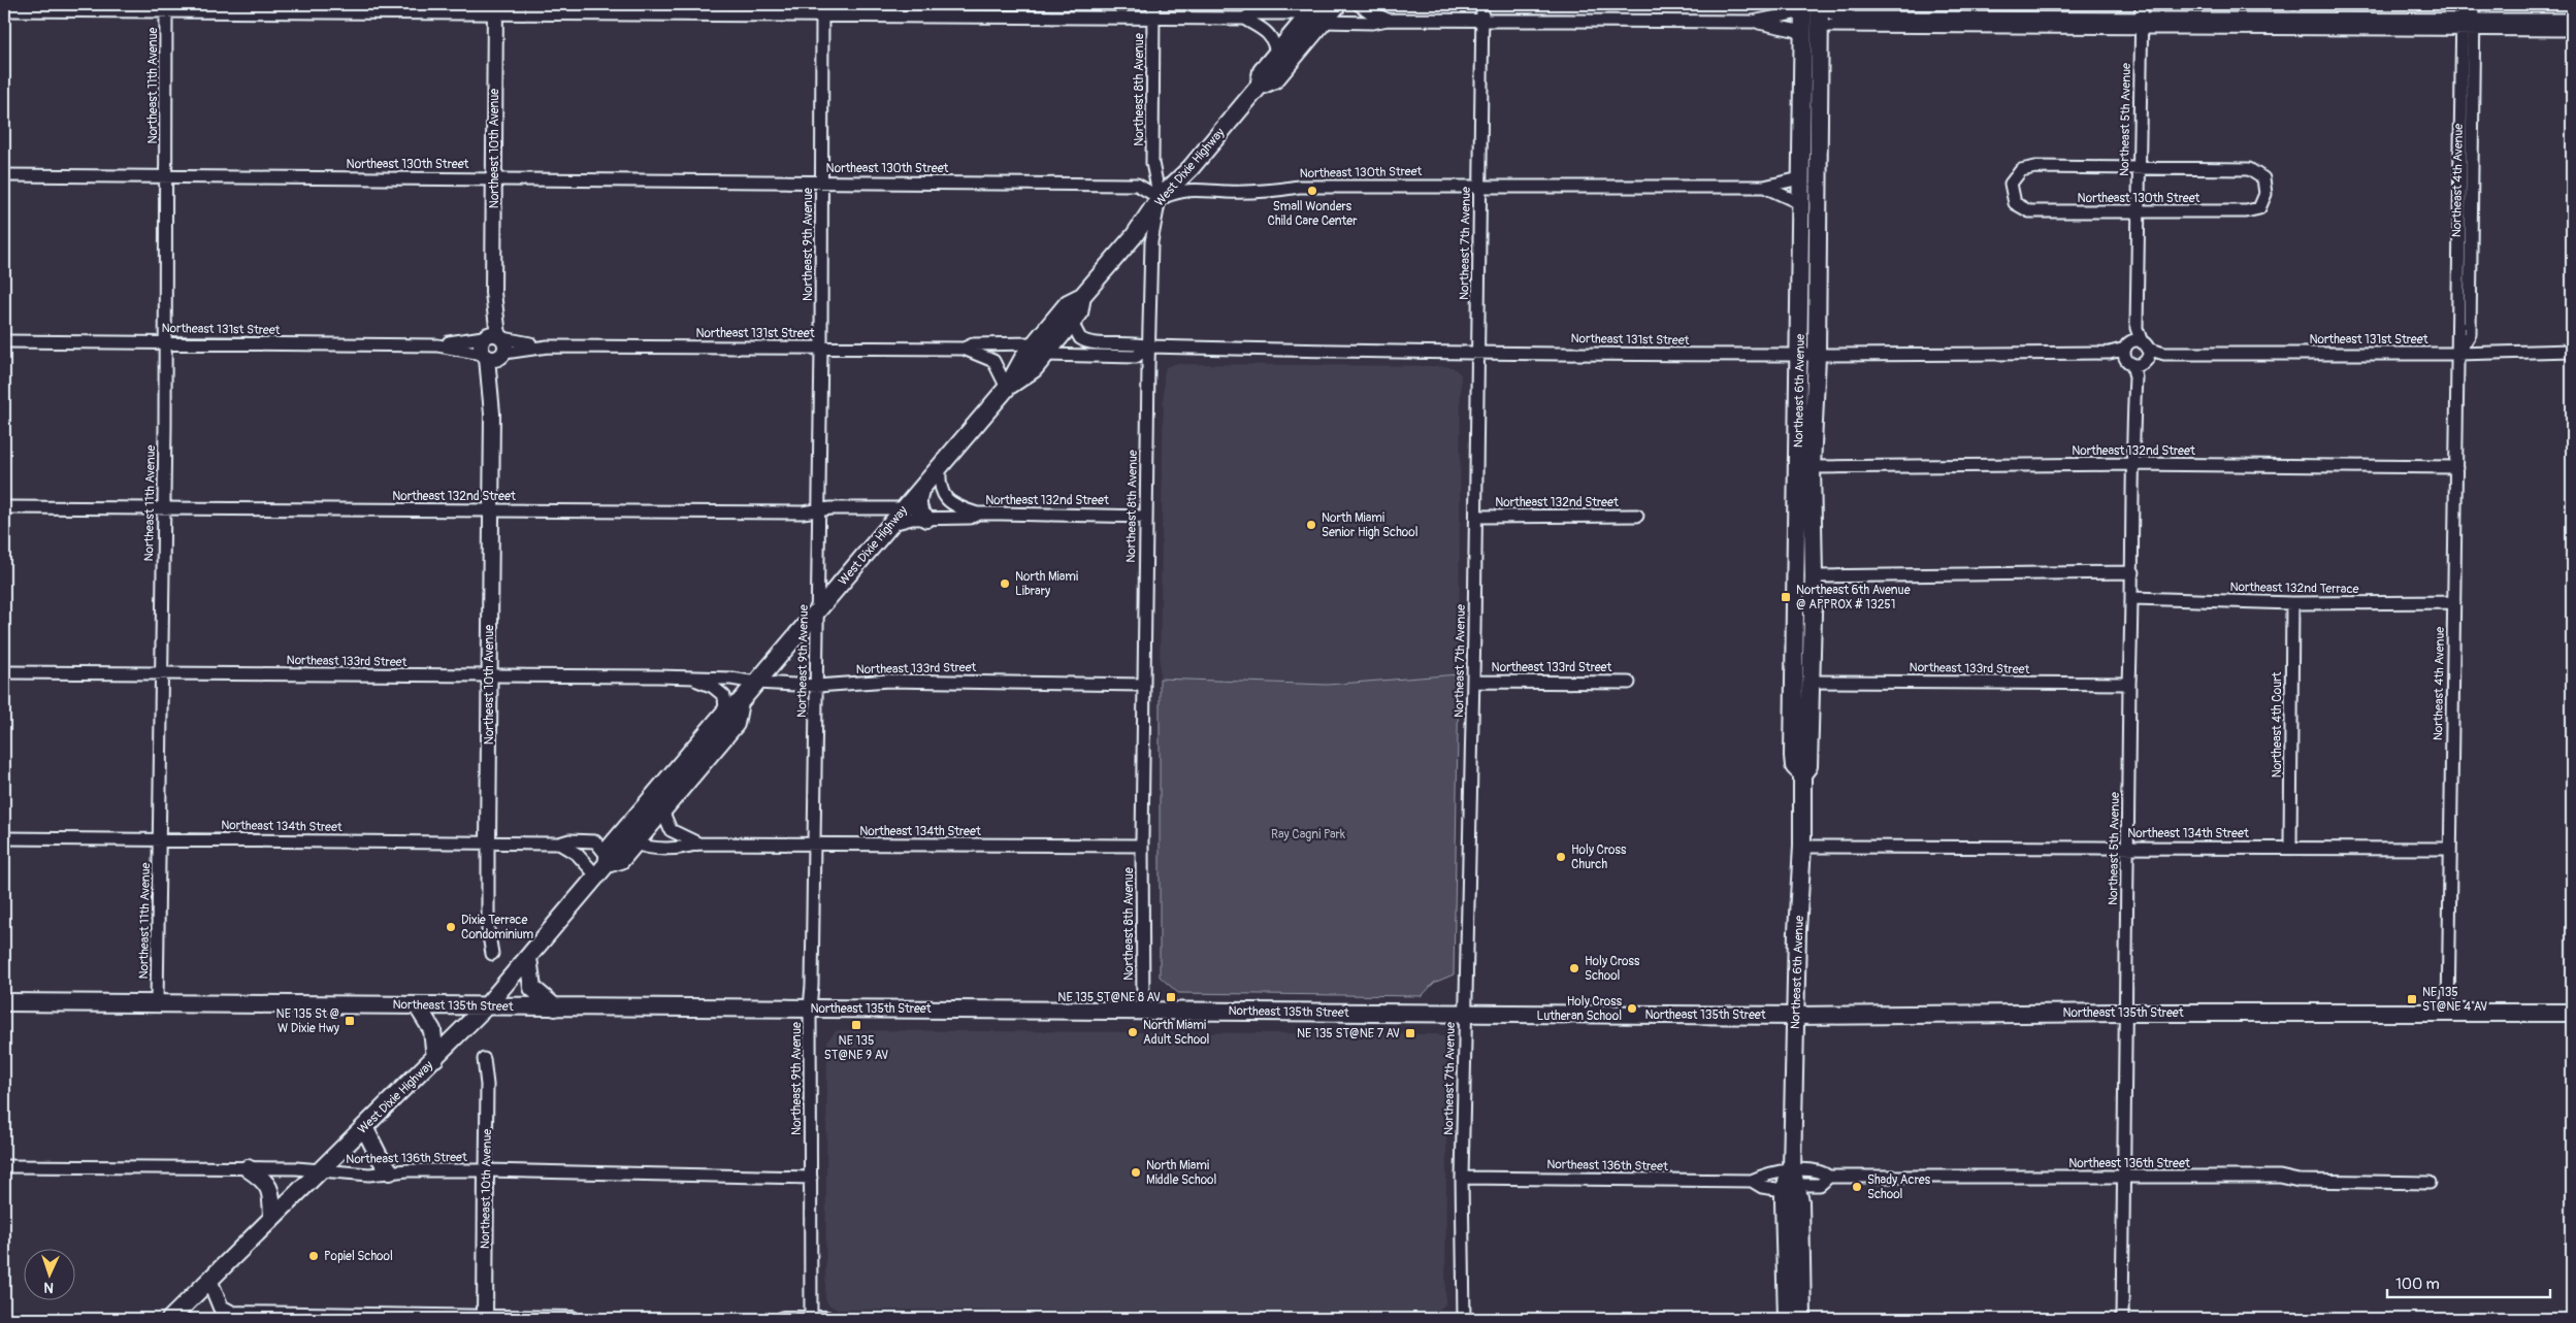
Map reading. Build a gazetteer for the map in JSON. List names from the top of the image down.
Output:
{
  "streets": {
    "main road": ["West Dixie Highway", "Northeast 6th Avenue", "Northeast 135th Street"],
    "street": [
      "Northeast 11th Avenue",
      "Northeast 8th Avenue",
      "Northeast 5th Avenue",
      "Northeast 10th Avenue",
      "Northeast 130th Street",
      "Northeast 4th Avenue",
      "Northeast 7th Avenue",
      "Northeast 9th Avenue",
      "Northeast 131st Street",
      "Northeast 132nd Street",
      "Northeast 132nd Terrace",
      "Northeast 133rd Street",
      "Northeast 4th Court",
      "Northeast 134th Street",
      "Northeast 136th Street"
    ]
  },
  "crossings": [
    ["Northeast 11th Avenue", "Northeast 130th Street"],
    ["Northeast 11th Avenue", "Northeast 131st Street"],
    ["Northeast 11th Avenue", "Northeast 132nd Street"],
    ["Northeast 11th Avenue", "Northeast 133rd Street"],
    ["Northeast 11th Avenue", "Northeast 134th Street"],
    ["Northeast 11th Avenue", "Northeast 135th Street"],
    ["Northeast 8th Avenue", "Northeast 130th Street"],
    ["Northeast 8th Avenue", "West Dixie Highway"],
    ["Northeast 8th Avenue", "Northeast 131st Street"],
    ["Northeast 8th Avenue", "Northeast 132nd Street"],
    ["Northeast 8th Avenue", "Northeast 133rd Street"],
    ["Northeast 8th Avenue", "Northeast 134th Street"],
    ["Northeast 8th Avenue", "Northeast 135th Street"],
    ["Northeast 5th Avenue", "Northeast 130th Street"],
    ["Northeast 5th Avenue", "Northeast 131st Street"],
    ["Northeast 5th Avenue", "Northeast 132nd Street"],
    ["Northeast 5th Avenue", "Northeast 132nd Terrace"],
    ["Northeast 5th Avenue", "Northeast 133rd Street"],
    ["Northeast 5th Avenue", "Northeast 134th Street"],
    ["Northeast 5th Avenue", "Northeast 135th Street"],
    ["Northeast 5th Avenue", "Northeast 136th Street"],
    ["Northeast 10th Avenue", "Northeast 130th Street"],
    ["Northeast 10th Avenue", "Northeast 131st Street"],
    ["Northeast 10th Avenue", "Northeast 132nd Street"],
    ["Northeast 10th Avenue", "Northeast 133rd Street"],
    ["Northeast 10th Avenue", "Northeast 134th Street"],
    ["Northeast 10th Avenue", "Northeast 136th Street"],
    ["Northeast 130th Street", "West Dixie Highway"],
    ["Northeast 130th Street", "Northeast 7th Avenue"],
    ["Northeast 130th Street", "Northeast 9th Avenue"],
    ["Northeast 130th Street", "Northeast 6th Avenue"],
    ["West Dixie Highway", "Northeast 9th Avenue"],
    ["West Dixie Highway", "Northeast 131st Street"],
    ["West Dixie Highway", "Northeast 132nd Street"],
    ["West Dixie Highway", "Northeast 133rd Street"],
    ["West Dixie Highway", "Northeast 134th Street"],
    ["West Dixie Highway", "Northeast 135th Street"],
    ["West Dixie Highway", "Northeast 136th Street"],
    ["Northeast 4th Avenue", "Northeast 131st Street"],
    ["Northeast 4th Avenue", "Northeast 132nd Street"],
    ["Northeast 4th Avenue", "Northeast 132nd Terrace"],
    ["Northeast 4th Avenue", "Northeast 134th Street"],
    ["Northeast 4th Avenue", "Northeast 135th Street"],
    ["Northeast 7th Avenue", "Northeast 131st Street"],
    ["Northeast 7th Avenue", "Northeast 132nd Street"],
    ["Northeast 7th Avenue", "Northeast 133rd Street"],
    ["Northeast 7th Avenue", "Northeast 135th Street"],
    ["Northeast 7th Avenue", "Northeast 136th Street"],
    ["Northeast 9th Avenue", "Northeast 131st Street"],
    ["Northeast 9th Avenue", "Northeast 132nd Street"],
    ["Northeast 9th Avenue", "Northeast 133rd Street"],
    ["Northeast 9th Avenue", "Northeast 134th Street"],
    ["Northeast 9th Avenue", "Northeast 135th Street"],
    ["Northeast 9th Avenue", "Northeast 136th Street"],
    ["Northeast 131st Street", "Northeast 6th Avenue"],
    ["Northeast 6th Avenue", "Northeast 132nd Street"],
    ["Northeast 6th Avenue", "Northeast 133rd Street"],
    ["Northeast 6th Avenue", "Northeast 134th Street"],
    ["Northeast 6th Avenue", "Northeast 135th Street"],
    ["Northeast 6th Avenue", "Northeast 136th Street"],
    ["Northeast 132nd Terrace", "Northeast 4th Court"],
    ["Northeast 4th Court", "Northeast 134th Street"]
  ],
  "parks": ["Ray Cagni Park"],
  "places": {
    "other": [
      "Small Wonders Child Care Center",
      "North Miami Senior High School",
      "North Miami Library",
      "Holy Cross Church",
      "Dixie Terrace Condominium",
      "Holy Cross School",
      "Holy Cross Lutheran School",
      "North Miami Adult School",
      "North Miami Middle School",
      "Shady Acres School",
      "Popiel School"
    ],
    "transit": [
      "Northeast 6th Avenue @ APPROX # 13251",
      "NE 135 ST@NE 8 AV",
      "NE 135 ST@NE 4 AV",
      "NE 135 St @ W Dixie Hwy",
      "NE 135 ST@NE 9 AV",
      "NE 135 ST@NE 7 AV"
    ]
  },
  "scale_bar": "100 m",
  "north": "bottom"
}
